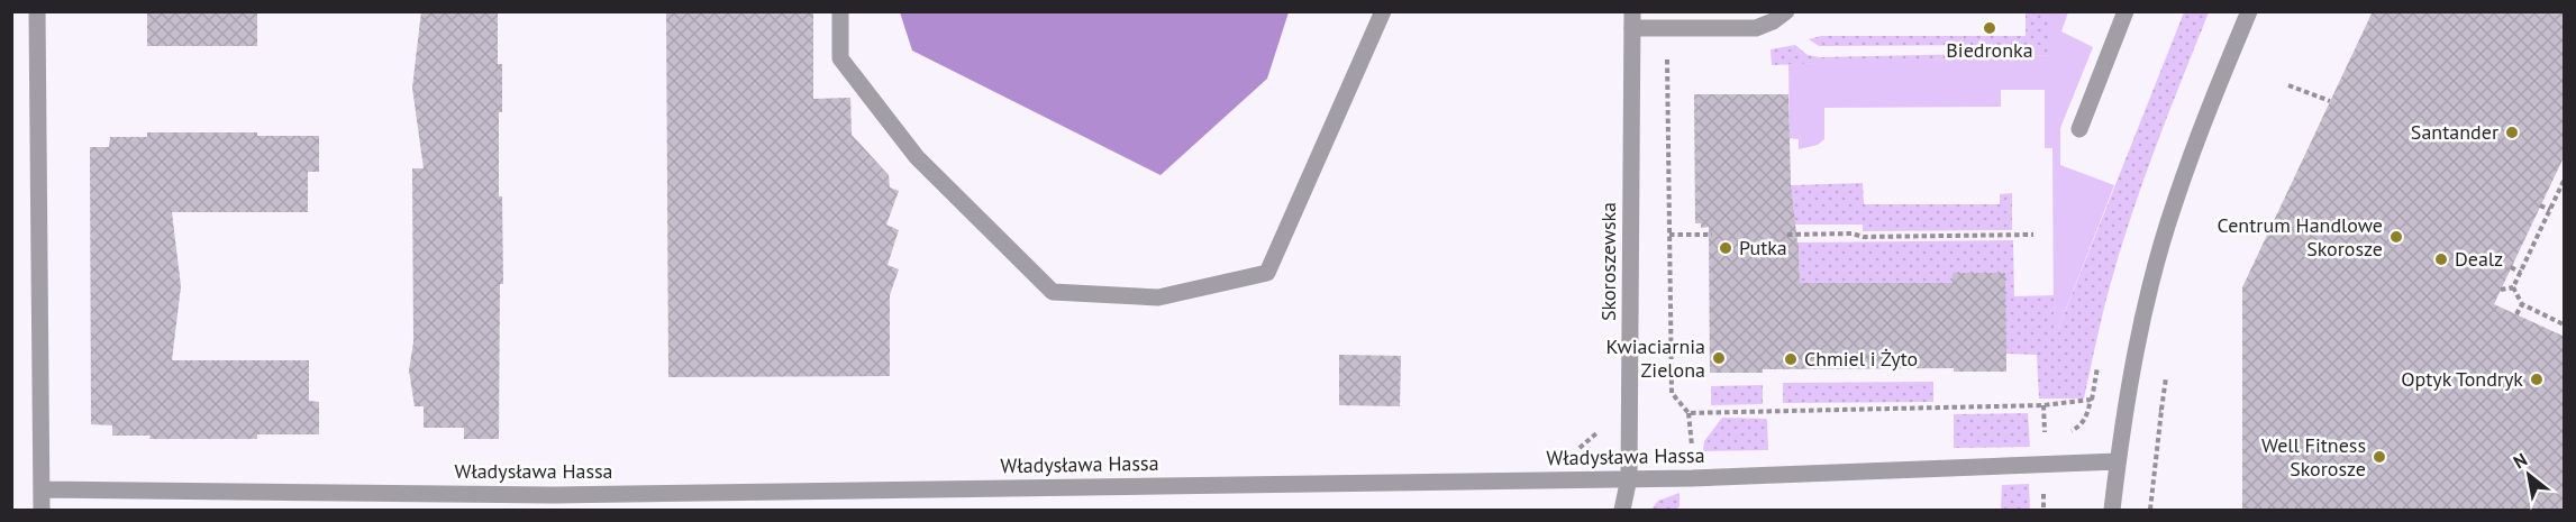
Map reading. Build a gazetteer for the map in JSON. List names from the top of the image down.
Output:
{
  "streets": {
    "street": ["Skoroszewska", "Władysława Hassa"]
  },
  "crossings": [
    ["Skoroszewska", "Władysława Hassa"]
  ],
  "places": [
    "Biedronka",
    "Santander",
    "Centrum Handlowe Skorosze",
    "Putka",
    "Dealz",
    "Kwiaciarnia Zielona",
    "Chmiel i Żyto",
    "Optyk Tondryk",
    "Well Fitness Skorosze"
  ],
  "north": "top left"
}
